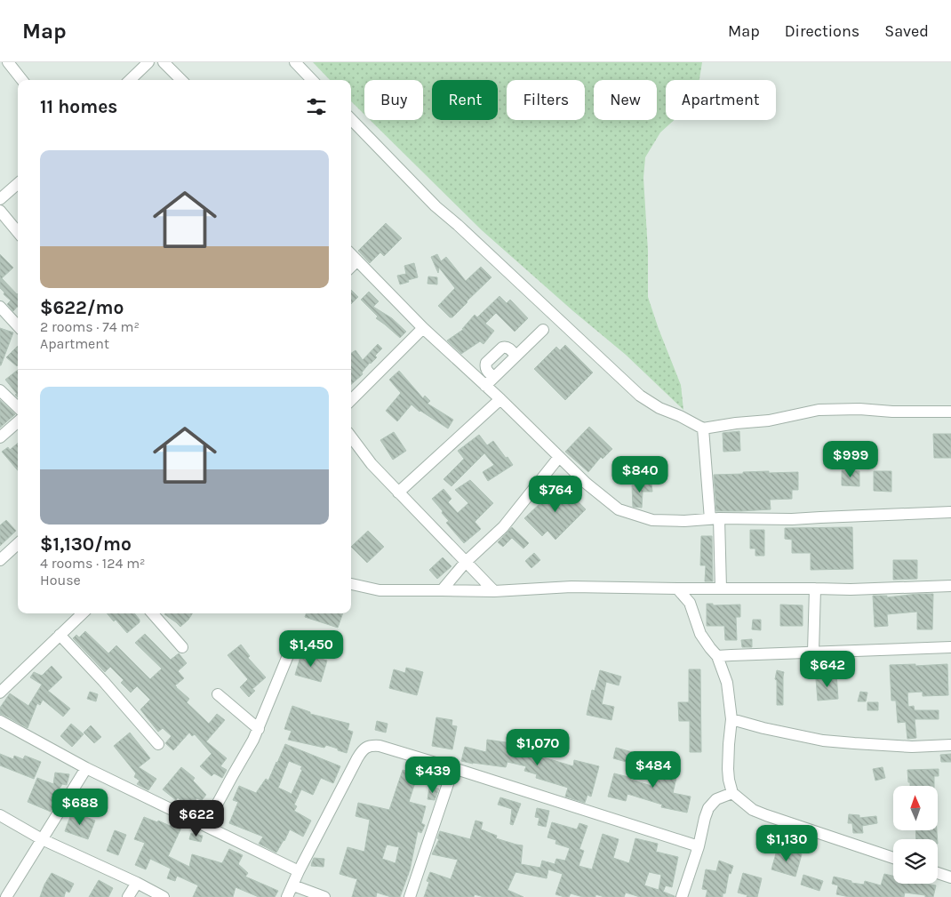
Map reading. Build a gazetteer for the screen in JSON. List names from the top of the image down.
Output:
{
  "north": "top",
  "page": {
    "header": "Map",
    "nav": ["Map", "Directions", "Saved"],
    "chip": [
      "Buy",
      "Rent",
      "Filters",
      "New",
      "Apartment"
    ],
    "heading": "11 homes",
    "list": [
      {
        "name": "$622/mo",
        "note": "2 rooms · 74 m² · Apartment"
      },
      {
        "name": "$1,130/mo",
        "note": "4 rooms · 124 m² · House"
      }
    ],
    "price": [
      "$999",
      "$840",
      "$764",
      "$1,450",
      "$642",
      "$1,070",
      "$484",
      "$439",
      "$688",
      "$622",
      "$1,130"
    ]
  }
}
